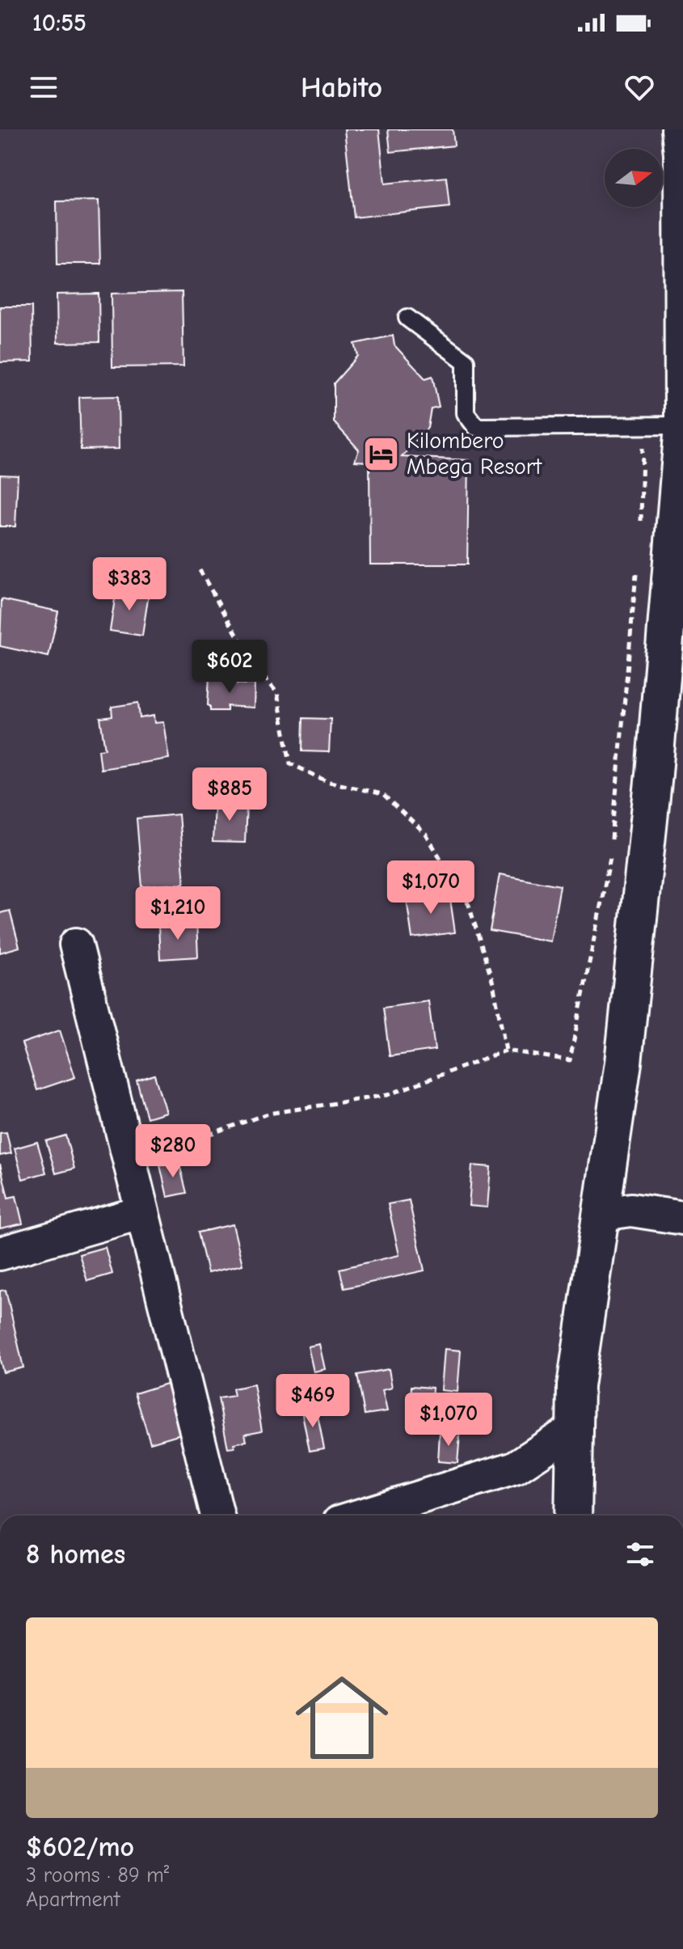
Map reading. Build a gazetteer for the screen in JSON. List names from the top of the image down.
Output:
{
  "places": {
    "hotel": ["Kilombero Mbega Resort"]
  },
  "north": "right",
  "page": {
    "status": "10:55",
    "header": "Habito",
    "price": [
      "$383",
      "$602",
      "$885",
      "$1,070",
      "$1,210",
      "$280",
      "$469",
      "$1,070"
    ],
    "heading": "8 homes",
    "list": [
      {
        "name": "$602/mo",
        "note": "3 rooms · 89 m² · Apartment"
      }
    ]
  }
}
